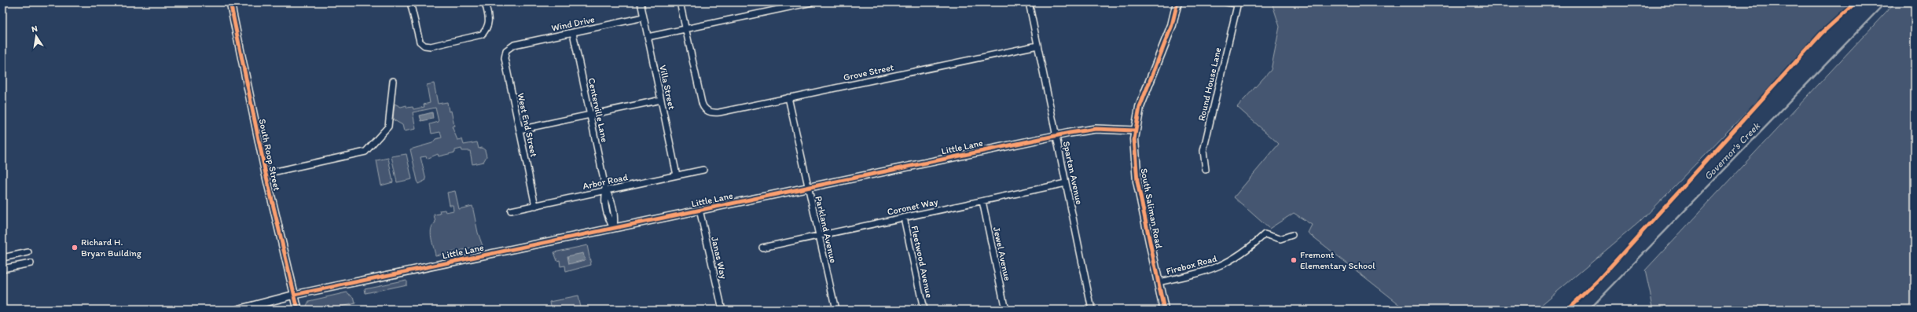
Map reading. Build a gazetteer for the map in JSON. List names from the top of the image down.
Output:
{
  "streets": {
    "main road": ["South Saliman Road"],
    "street": [
      "Wind Drive",
      "Grove Street",
      "Round House Lane",
      "Villa Street",
      "Centerville Lane",
      "West End Street",
      "Little Lane",
      "South Roop Street",
      "Spartan Avenue",
      "Arbor Road",
      "Coronet Way",
      "Parkland Avenue",
      "Jewel Avenue",
      "Janas Way",
      "Fleetwood Avenue",
      "Firebox Road"
    ]
  },
  "crossings": [
    ["Wind Drive", "Villa Street"],
    ["Wind Drive", "Centerville Lane"],
    ["Wind Drive", "West End Street"],
    ["Grove Street", "Spartan Avenue"],
    ["Grove Street", "Parkland Avenue"],
    ["Villa Street", "Arbor Road"],
    ["Centerville Lane", "Little Lane"],
    ["Centerville Lane", "Arbor Road"],
    ["West End Street", "Arbor Road"],
    ["Little Lane", "South Roop Street"],
    ["Little Lane", "Spartan Avenue"],
    ["Little Lane", "South Saliman Road"],
    ["Little Lane", "Parkland Avenue"],
    ["Little Lane", "Janas Way"],
    ["Spartan Avenue", "Coronet Way"],
    ["Coronet Way", "Parkland Avenue"],
    ["Coronet Way", "Jewel Avenue"],
    ["Coronet Way", "Fleetwood Avenue"],
    ["South Saliman Road", "Firebox Road"]
  ],
  "water": ["Governor's Creek"],
  "places": ["Richard H. Bryan Building", "Fremont Elementary School"],
  "north": "top"
}
